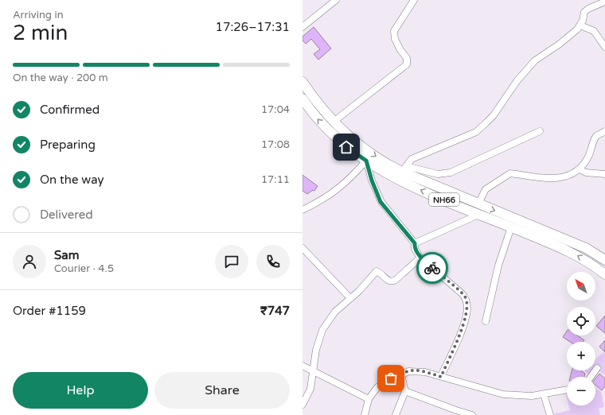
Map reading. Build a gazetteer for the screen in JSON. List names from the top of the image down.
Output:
{
  "streets": {
    "highway": ["NH66"]
  },
  "north": "top left",
  "page": {
    "heading": ["2 min", "Arriving in", "17:26–17:31"],
    "panel": [
      "Sam",
      "Courier · 4.5",
      "Order #1159",
      "₹747"
    ],
    "bar": "On the way · 200 m",
    "list": [
      ["Confirmed", "17:04"],
      ["Preparing", "17:08"],
      ["On the way", "17:11"],
      "Delivered"
    ],
    "map_buttons": ["+", "−"],
    "buttons": ["Help", "Share"]
  }
}
